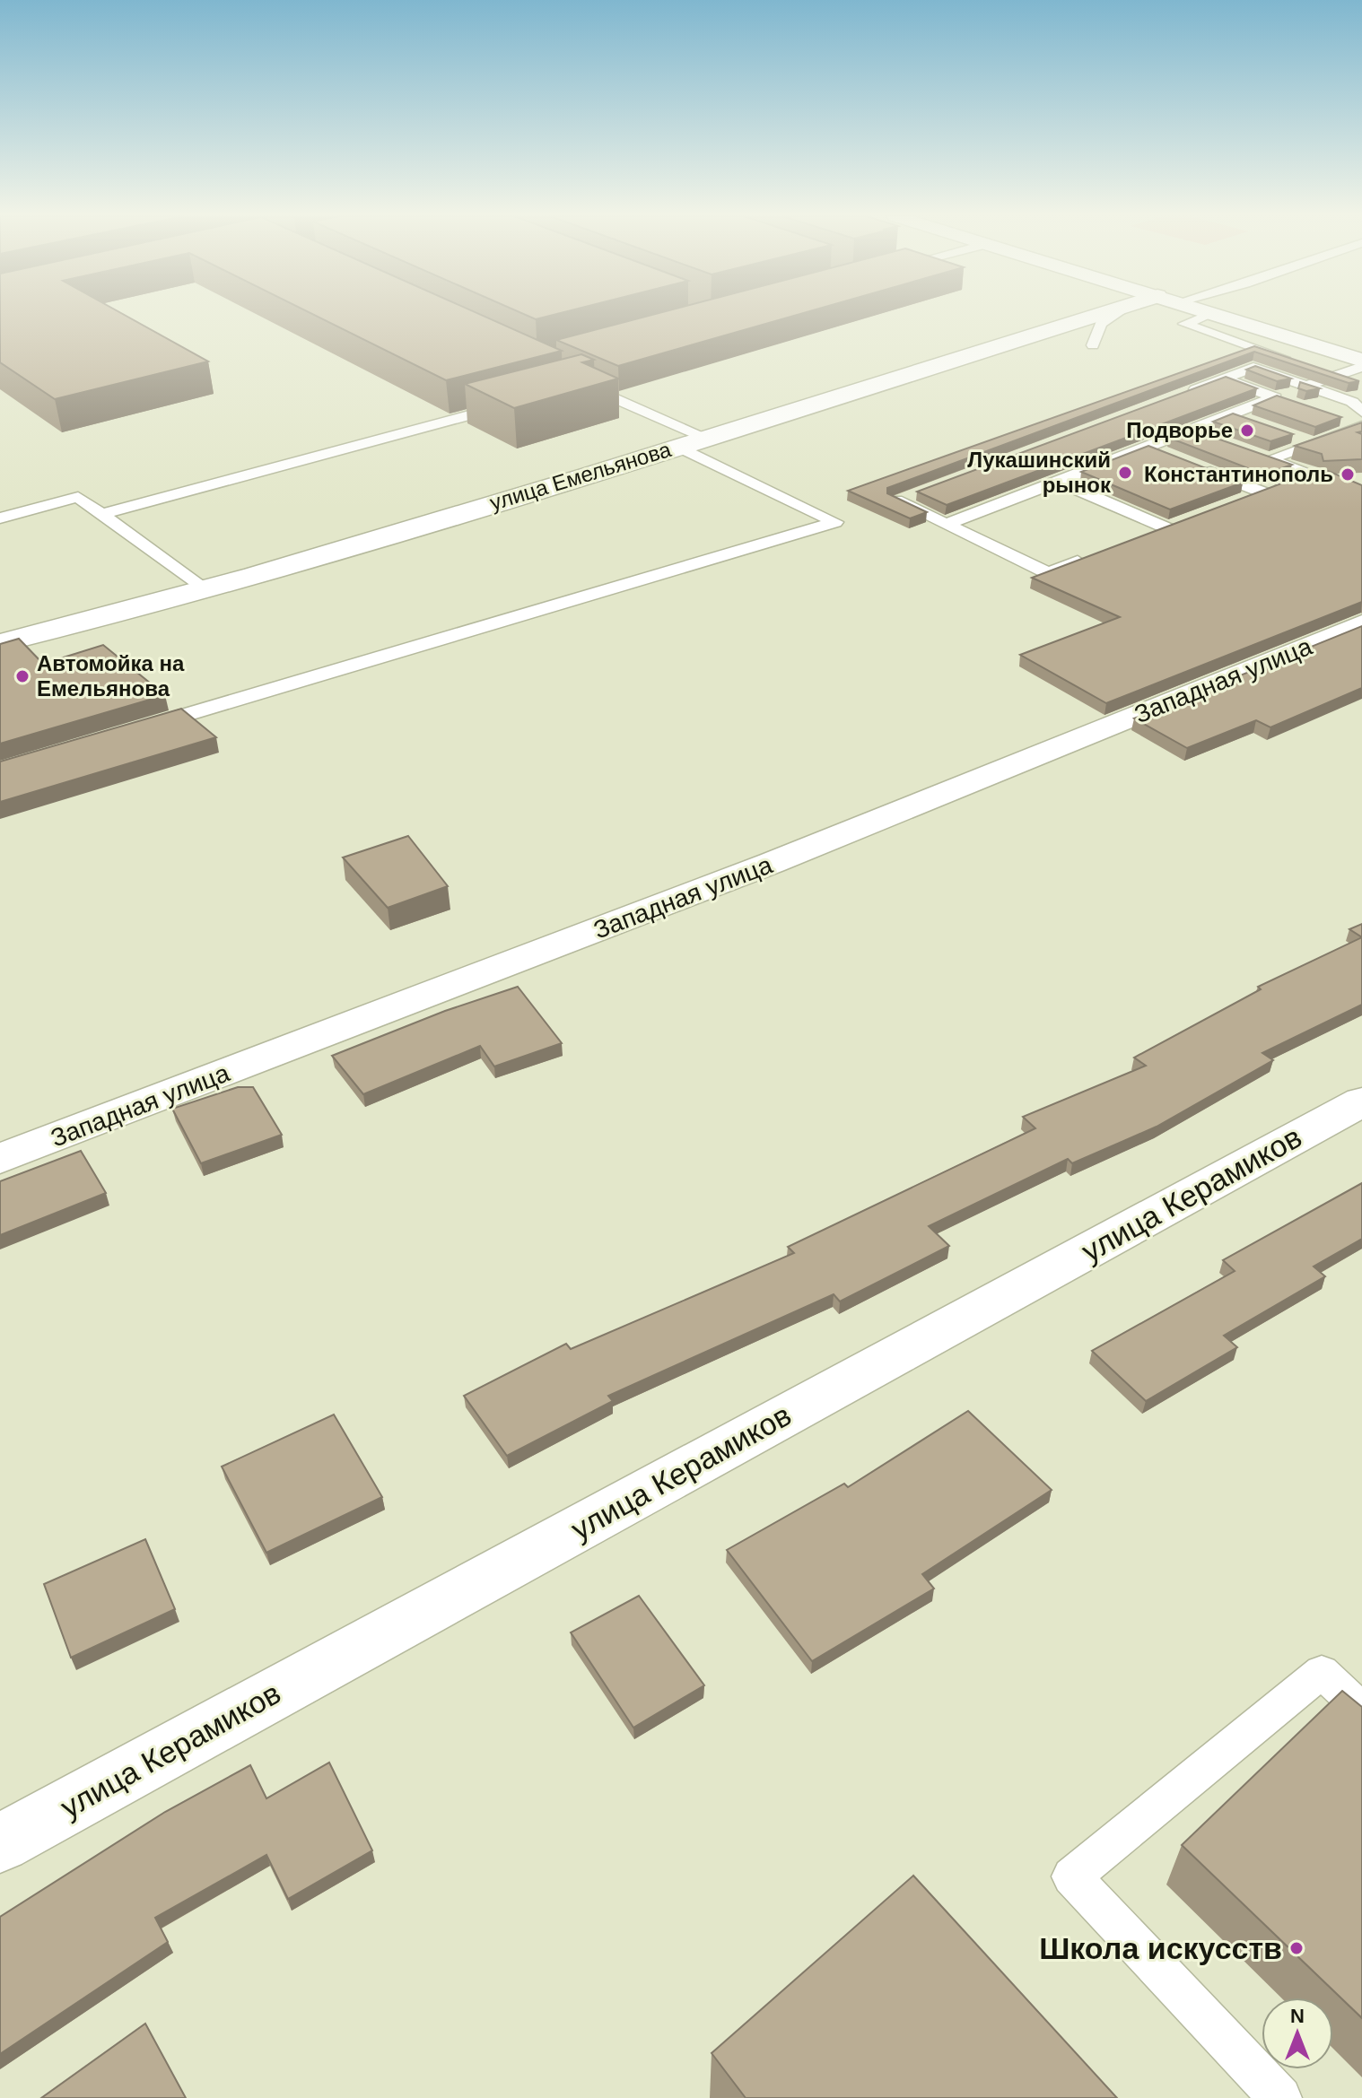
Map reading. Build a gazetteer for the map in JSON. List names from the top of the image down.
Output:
{
  "streets": {
    "street": ["улица Емельянова", "Западная улица", "улица Керамиков"]
  },
  "places": [
    "Подворье",
    "Лукашинский рынок",
    "Константинополь",
    "Автомойка на Емельянова",
    "Школа искусств"
  ],
  "north": "top"
}
